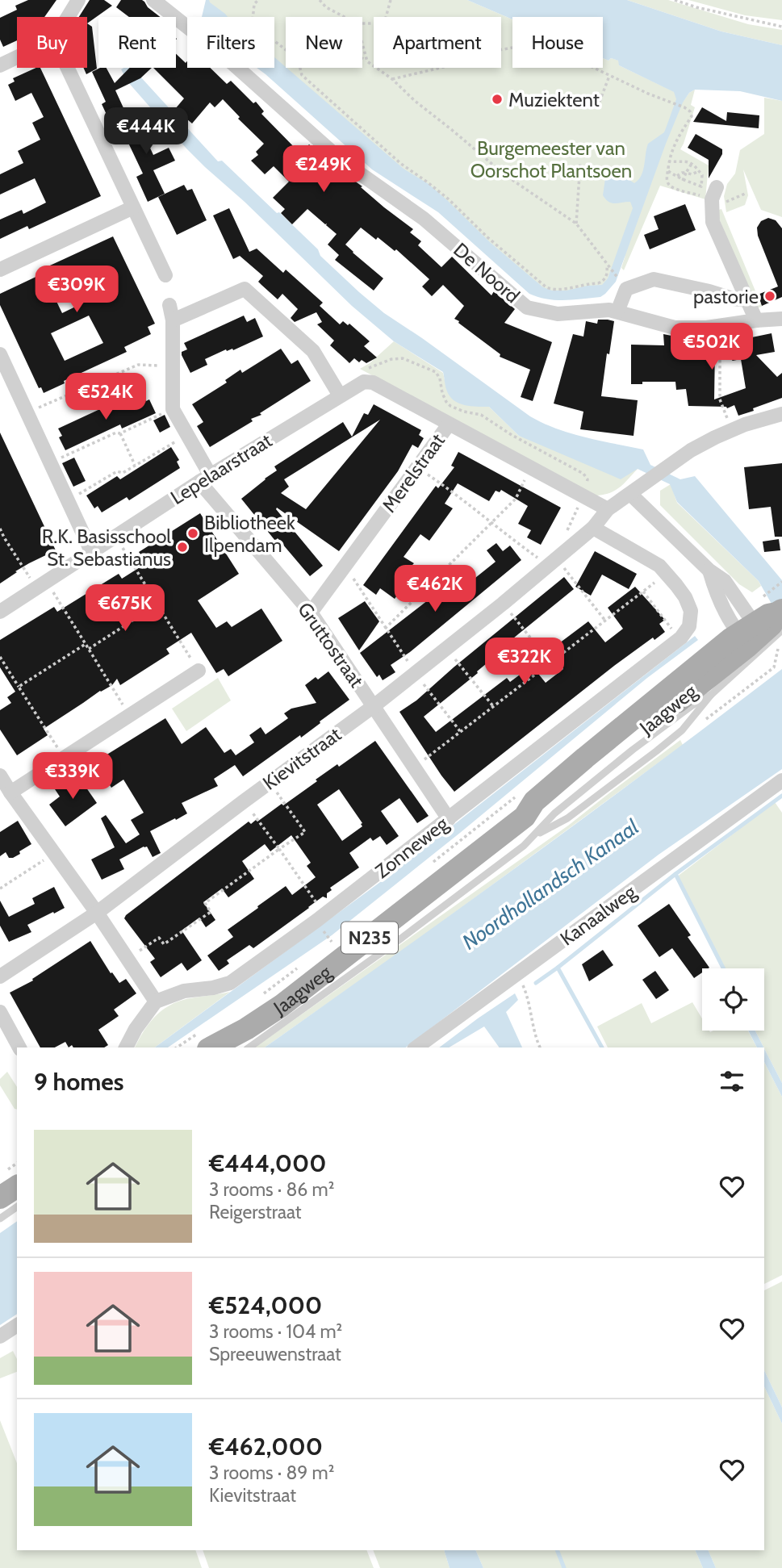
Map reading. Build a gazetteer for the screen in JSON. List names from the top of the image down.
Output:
{
  "streets": {
    "main road": ["Jaagweg", "N235"],
    "street": [
      "De Noord",
      "Lepelaarstraat",
      "Merelstraat",
      "Gruttostraat",
      "Kievitstraat",
      "Zonneweg",
      "Kanaalweg"
    ]
  },
  "crossings": [
    ["Lepelaarstraat", "Gruttostraat"],
    ["Merelstraat", "Gruttostraat"],
    ["Gruttostraat", "Kievitstraat"],
    ["Gruttostraat", "Zonneweg"]
  ],
  "water": ["Noordhollandsch Kanaal"],
  "parks": ["Burgemeester van Oorschot Plantsoen"],
  "places": [
    "Muziektent",
    "pastorie",
    "Bibliotheek Ilpendam",
    "R.K. Basisschool St. Sebastianus"
  ],
  "page": {
    "chip": [
      "Buy",
      "Rent",
      "Filters",
      "New",
      "Apartment",
      "House"
    ],
    "price": [
      "€444K",
      "€249K",
      "€309K",
      "€502K",
      "€524K",
      "€462K",
      "€675K",
      "€322K",
      "€339K"
    ],
    "heading": "9 homes",
    "list": [
      {
        "name": "€444,000",
        "note": "3 rooms · 86 m² · Reigerstraat"
      },
      {
        "name": "€524,000",
        "note": "3 rooms · 104 m² · Spreeuwenstraat"
      },
      {
        "name": "€462,000",
        "note": "3 rooms · 89 m² · Kievitstraat"
      }
    ]
  }
}
